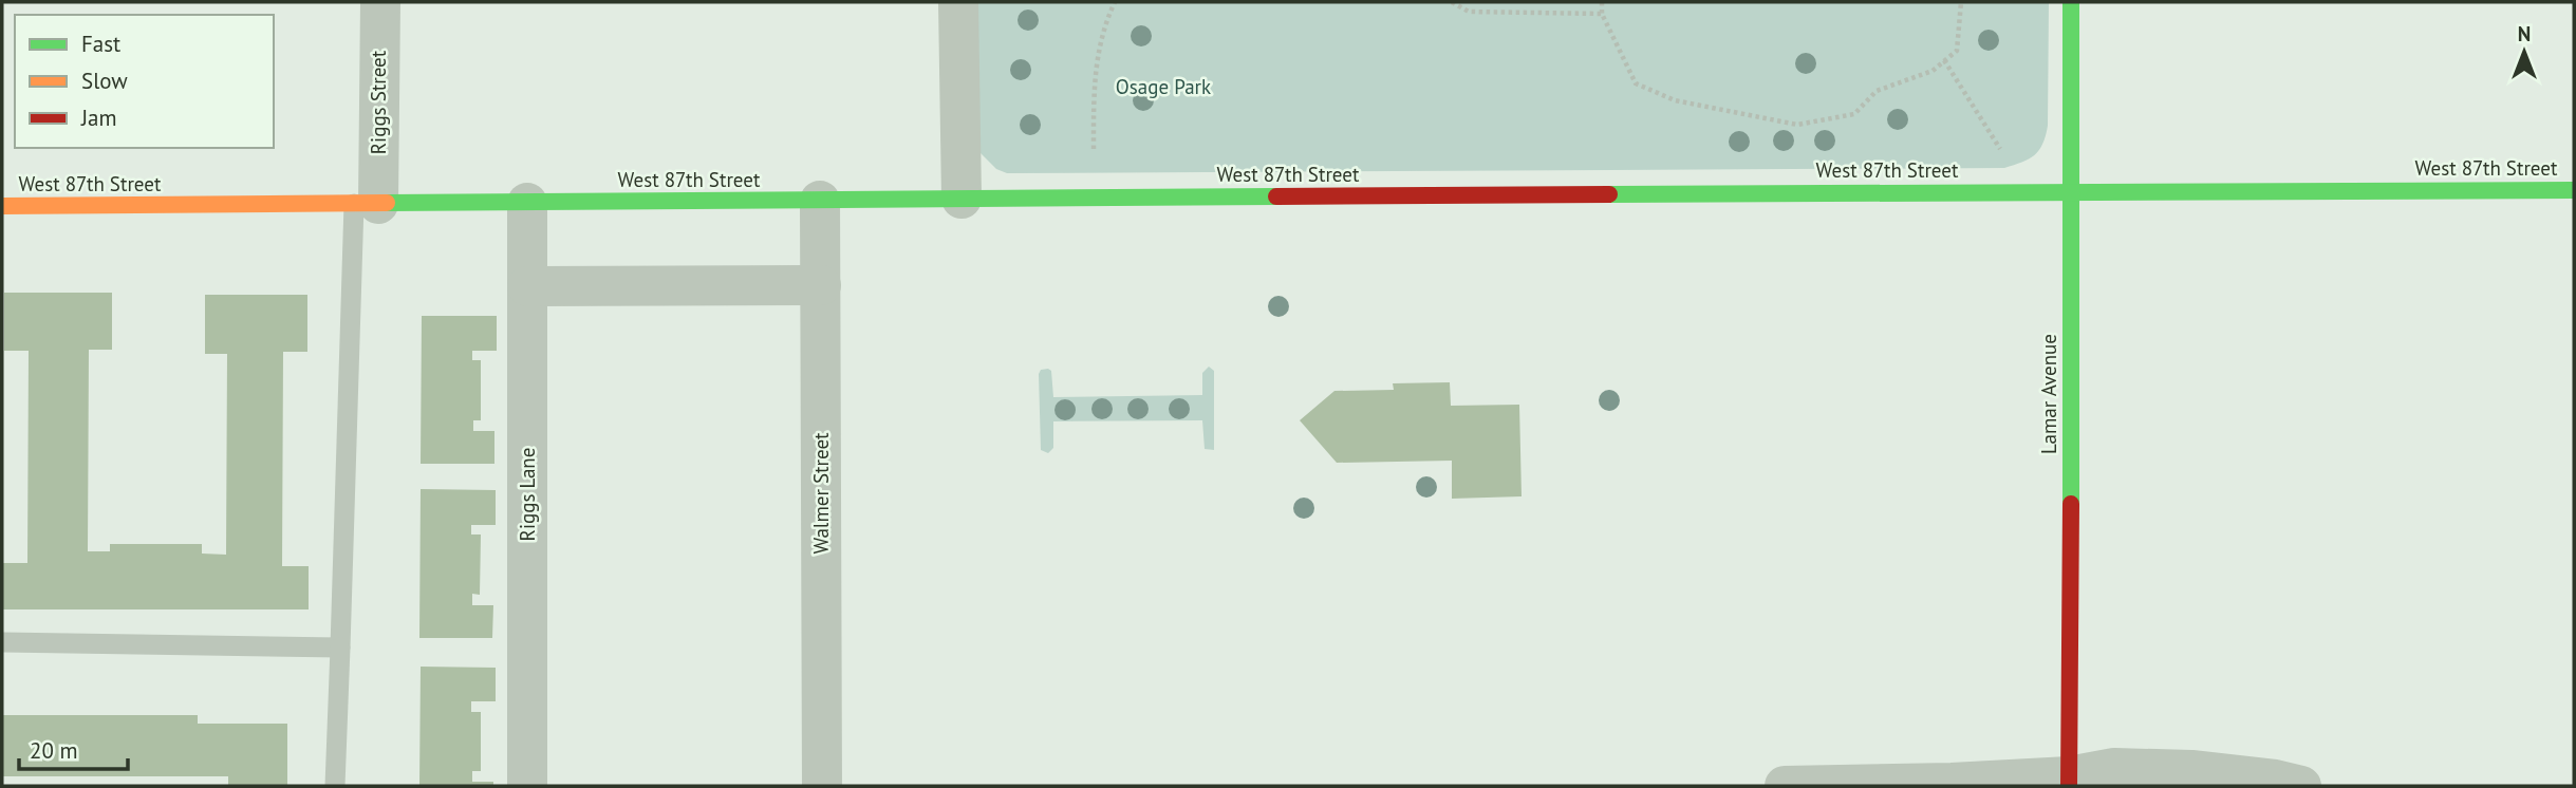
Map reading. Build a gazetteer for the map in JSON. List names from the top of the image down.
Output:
{
  "streets": {
    "street": [
      "Riggs Street",
      "West 87th Street",
      "Lamar Avenue",
      "Walmer Street",
      "Riggs Lane"
    ]
  },
  "crossings": [
    ["Riggs Street", "West 87th Street"],
    ["West 87th Street", "Lamar Avenue"],
    ["West 87th Street", "Walmer Street"],
    ["West 87th Street", "Riggs Lane"]
  ],
  "parks": ["Osage Park"],
  "legend": ["Fast", "Slow", "Jam"],
  "scale_bar": "20 m",
  "north": "top"
}
